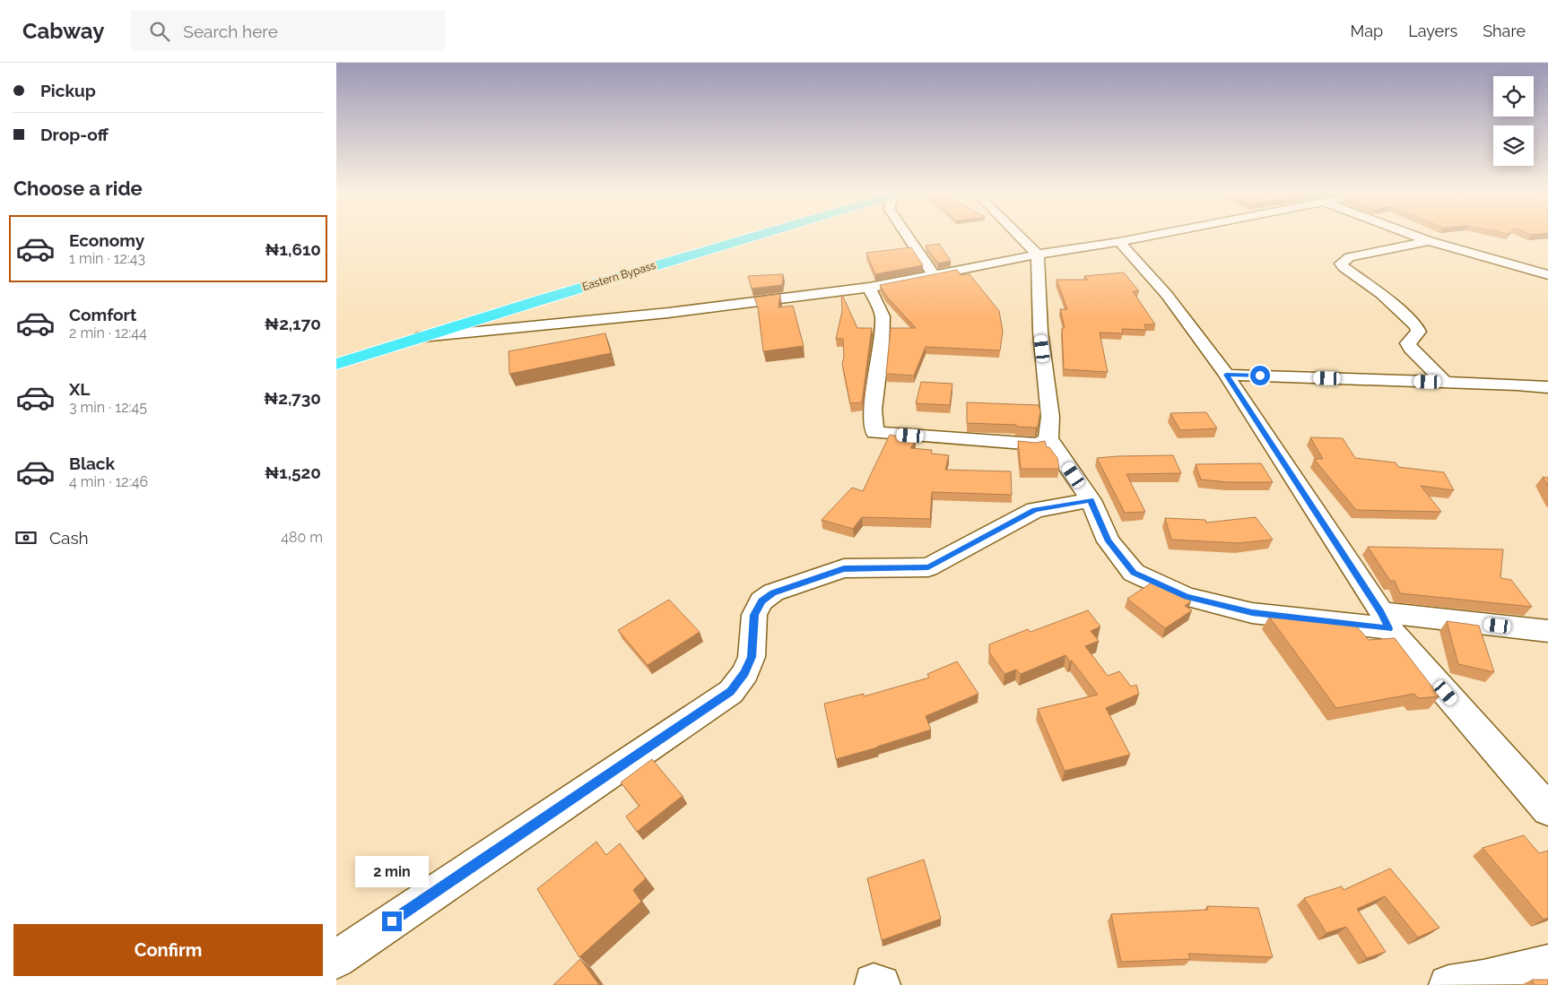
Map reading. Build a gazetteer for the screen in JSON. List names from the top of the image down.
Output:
{
  "streets": {
    "highway": ["Eastern Bypass"]
  },
  "page": {
    "header": "Cabway",
    "search": "Search here",
    "nav": ["Map", "Layers", "Share"],
    "banner": ["Pickup", "Drop-off"],
    "heading": "Choose a ride",
    "list": [
      {
        "name": "Economy",
        "note": "1 min · 12:43",
        "value": "₦1,610"
      },
      {
        "name": "Comfort",
        "note": "2 min · 12:44",
        "value": "₦2,170"
      },
      {
        "name": "XL",
        "note": "3 min · 12:45",
        "value": "₦2,730"
      },
      {
        "name": "Black",
        "note": "4 min · 12:46",
        "value": "₦1,520"
      }
    ],
    "pay": ["Cash", "480 m"],
    "bubble": "2 min",
    "buttons": "Confirm"
  }
}
